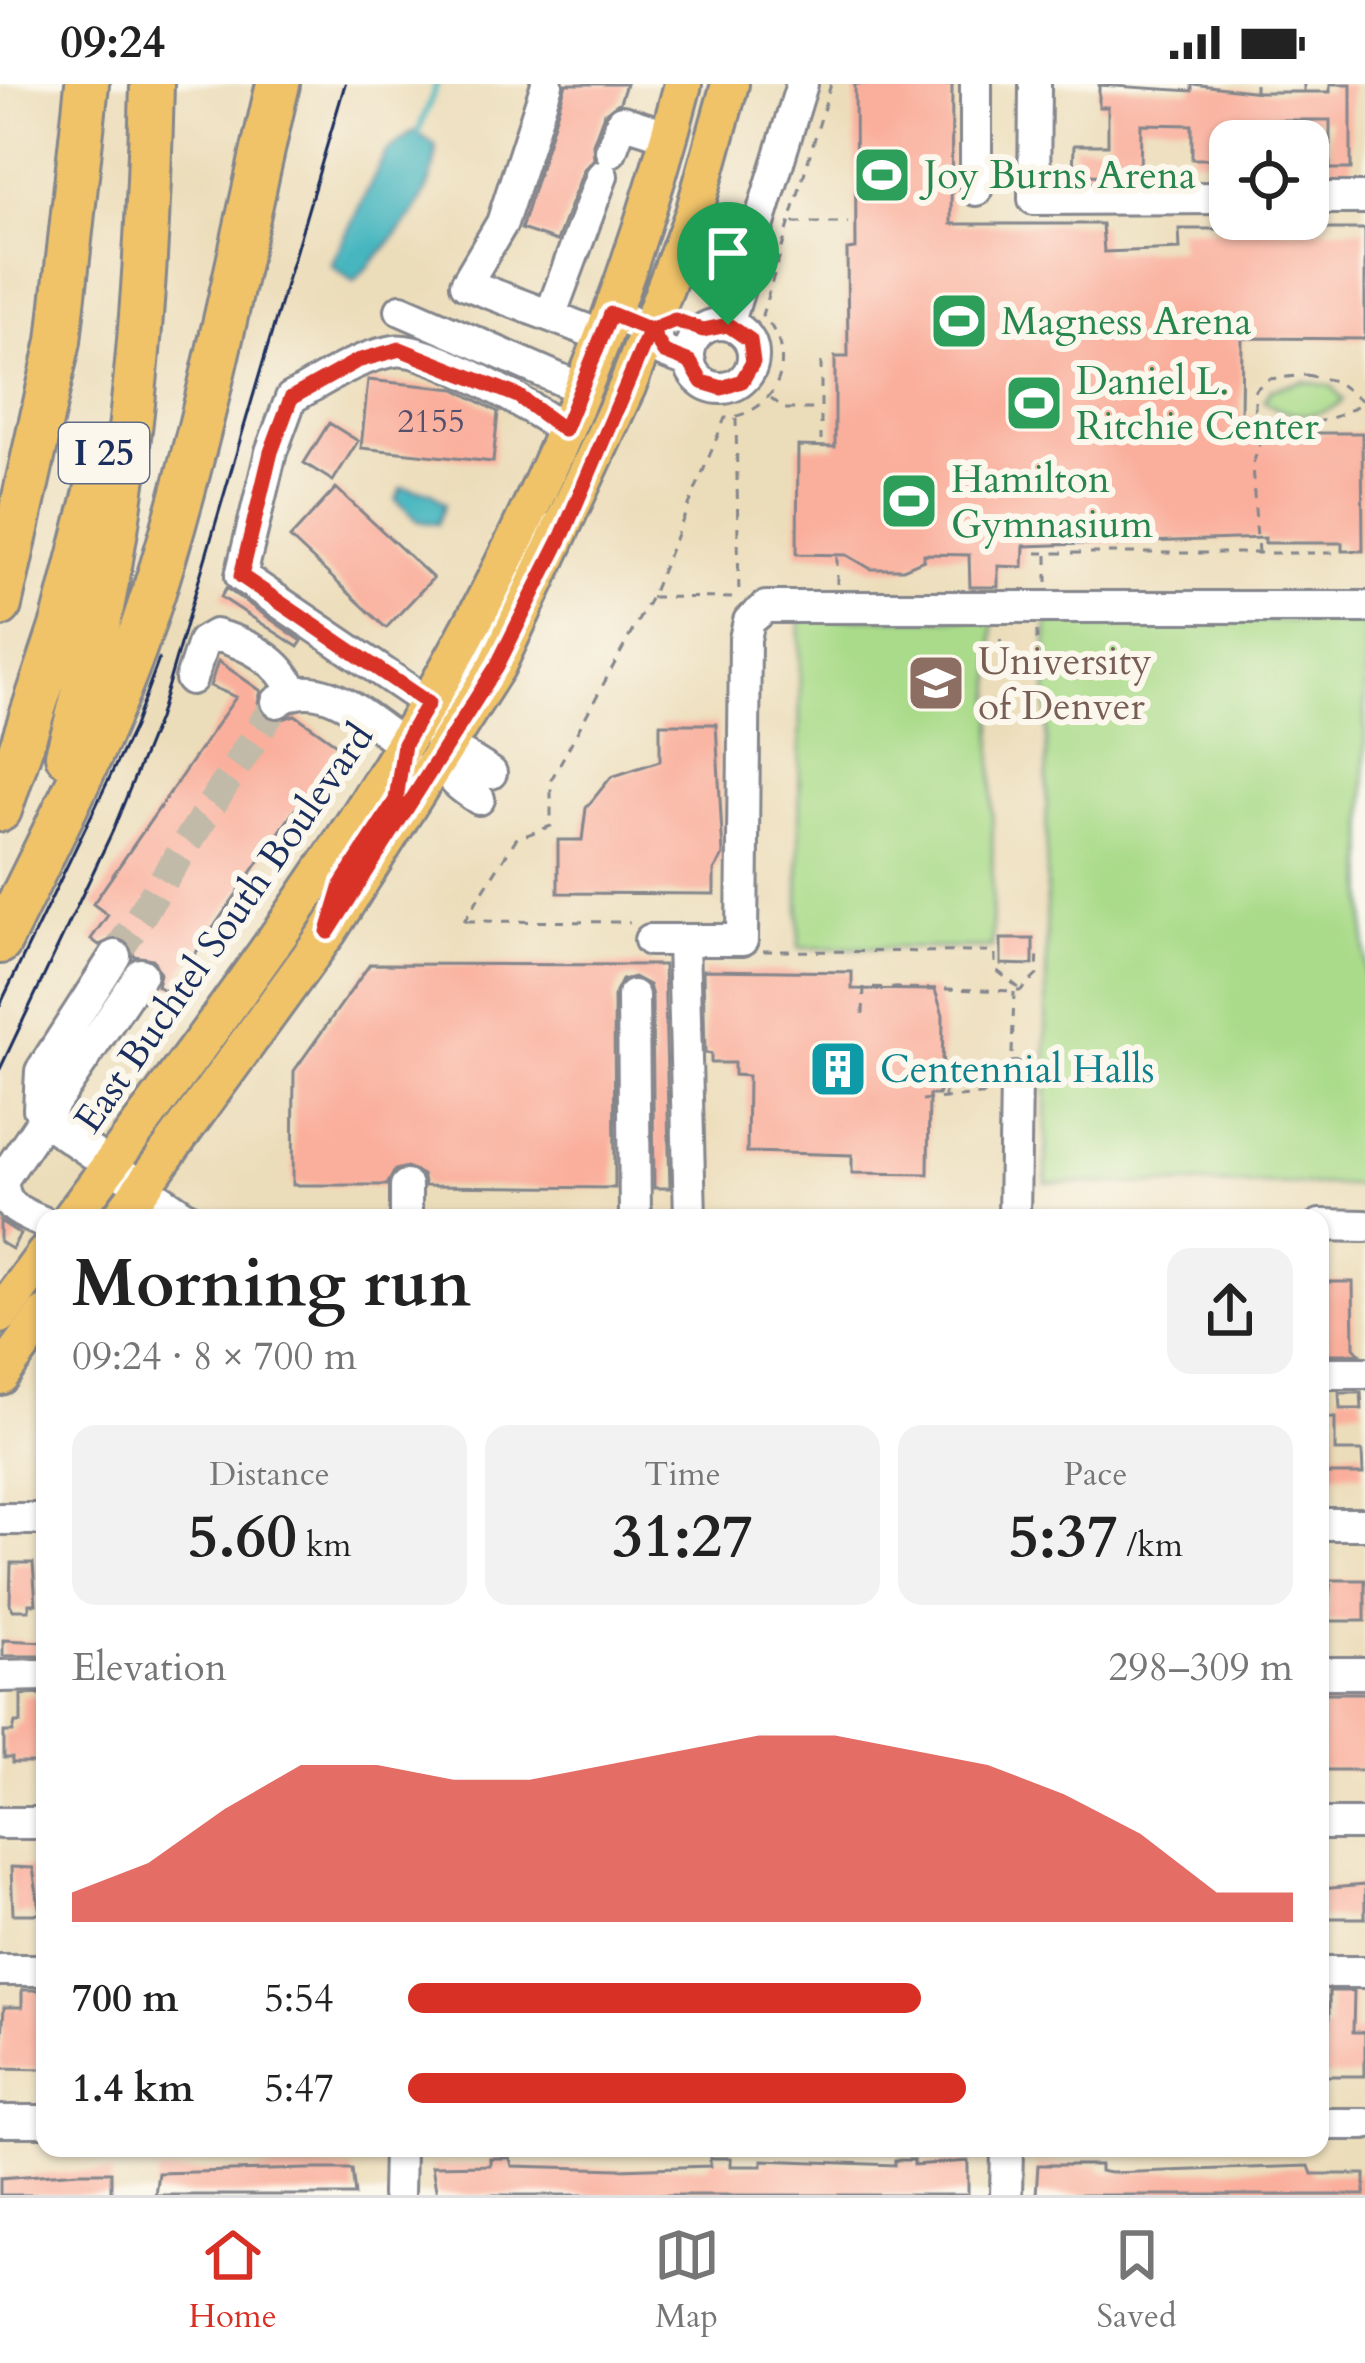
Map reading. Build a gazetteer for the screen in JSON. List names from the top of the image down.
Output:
{
  "streets": {
    "highway": ["I 25"],
    "main road": ["East Buchtel South Boulevard"]
  },
  "places": {
    "sports": [
      "Joy Burns Arena",
      "Magness Arena",
      "Daniel L. Ritchie Center",
      "Hamilton Gymnasium"
    ],
    "school or university": ["University of Denver"],
    "building": ["Centennial Halls"]
  },
  "house_numbers": ["2155"],
  "page": {
    "status": "09:24",
    "heading": ["Morning run", "09:24 · 8 × 700 m"],
    "stats": [
      ["Distance", "5.60 km"],
      ["Time", "31:27"],
      ["Pace", "5:37 /km"]
    ],
    "chart": ["Elevation", "298–309 m"],
    "list": [
      {
        "name": "700 m",
        "note": "5:54"
      },
      {
        "name": "1.4 km",
        "note": "5:47"
      }
    ],
    "tabs": ["Home", "Map", "Saved"]
  }
}
